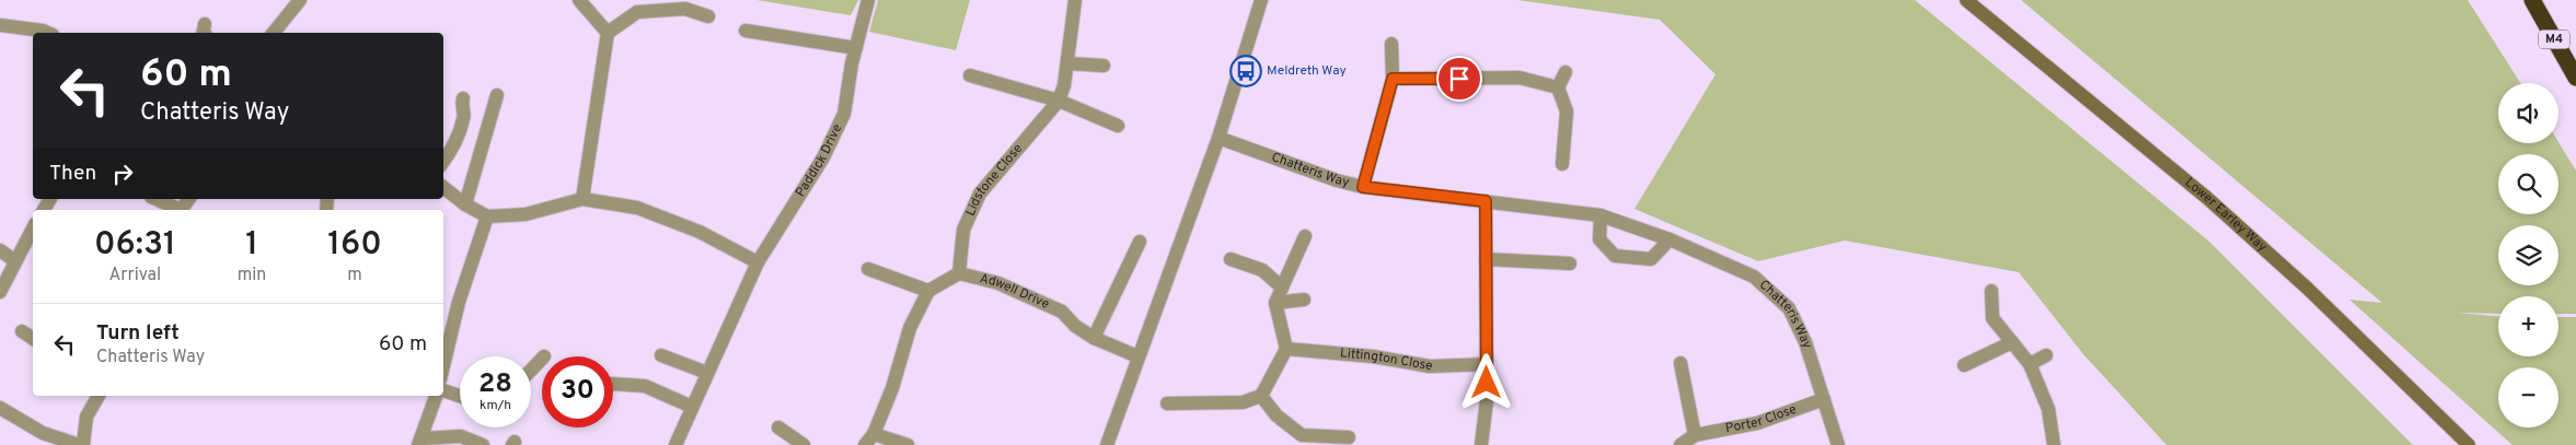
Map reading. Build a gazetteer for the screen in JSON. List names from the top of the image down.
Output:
{
  "streets": {
    "highway": ["M4"],
    "main road": ["Lower Earley Way"],
    "street": [
      "Paddick Drive",
      "Chatteris Way",
      "Lidstone Close",
      "Adwell Drive",
      "Littington Close",
      "Porter Close"
    ]
  },
  "crossings": [
    ["Chatteris Way", "Porter Close"],
    ["Lidstone Close", "Adwell Drive"]
  ],
  "places": {
    "bus stop": ["Meldreth Way"]
  },
  "page": {
    "turn": ["60 m", "Chatteris Way"],
    "map_buttons": ["+", "−"],
    "then": "Then",
    "eta": [
      "06:31",
      "Arrival",
      "1",
      "min",
      "160",
      "m"
    ],
    "list": [
      {
        "name": "Turn left",
        "note": "Chatteris Way",
        "value": "60 m"
      }
    ],
    "speed": "28 km/h",
    "limit": "30"
  }
}
